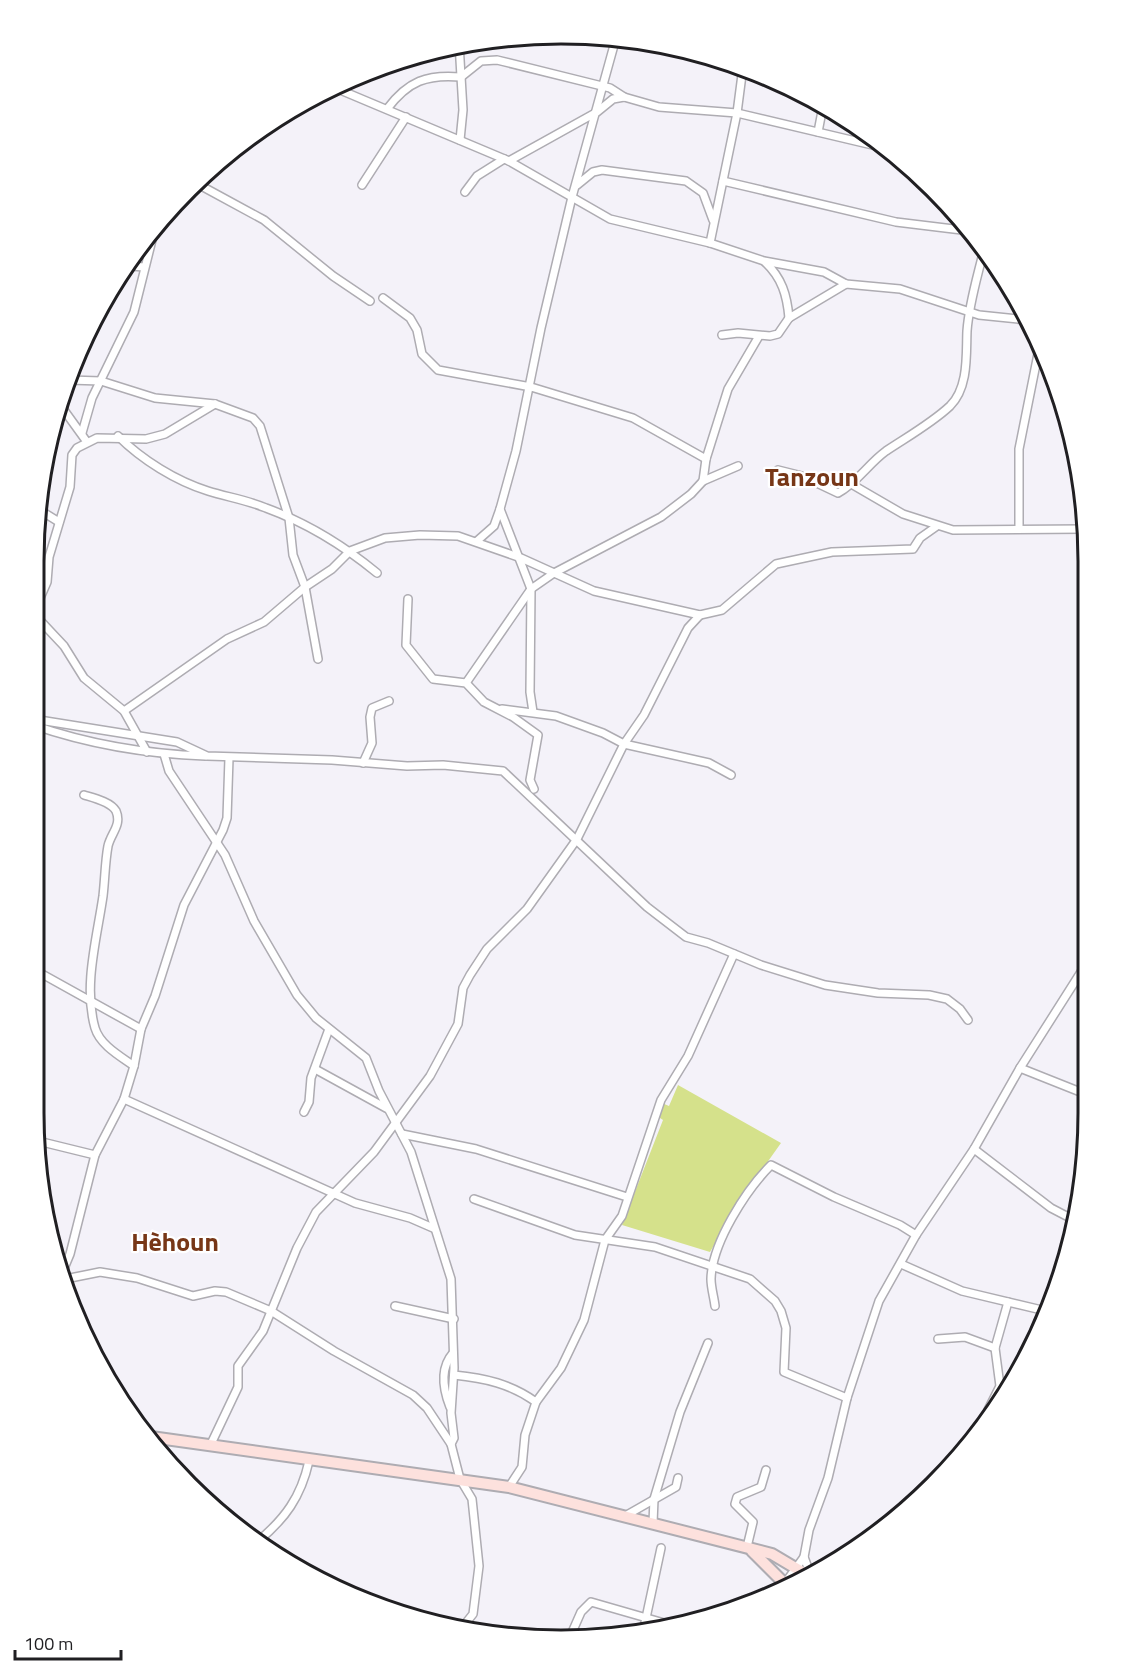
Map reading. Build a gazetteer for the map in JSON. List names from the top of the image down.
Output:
{
  "districts": ["Tanzoun", "Hèhoun"],
  "scale_bar": "100 m"
}
